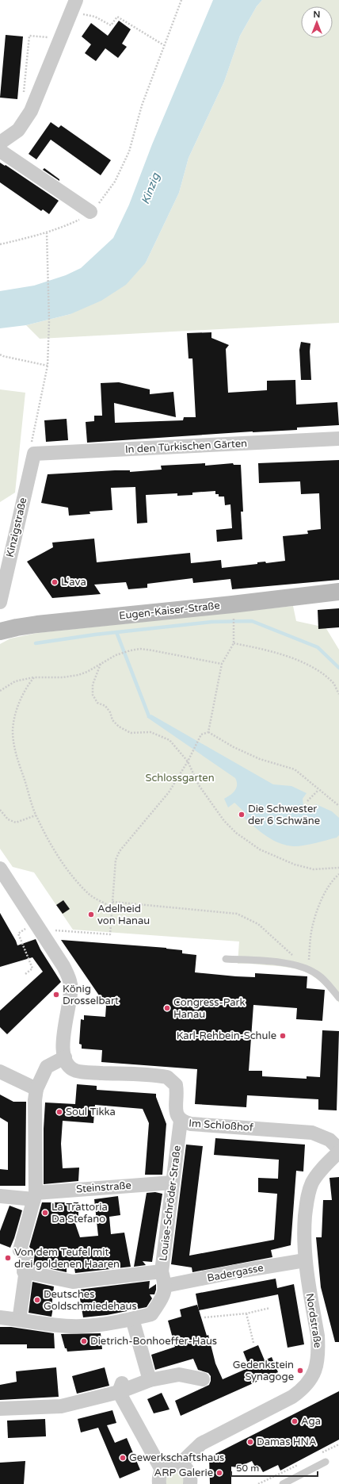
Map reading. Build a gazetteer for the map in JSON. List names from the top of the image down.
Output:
{
  "streets": {
    "main road": ["Eugen-Kaiser-Straße"],
    "street": [
      "In den Türkischen Gärten",
      "Kinzigstraße",
      "Im Schloßhof",
      "Steinstraße",
      "Louise-Schröder-Straße",
      "Badergasse",
      "Nordstraße"
    ]
  },
  "crossings": [
    ["In den Türkischen Gärten", "Kinzigstraße"],
    ["Im Schloßhof", "Louise-Schröder-Straße"],
    ["Steinstraße", "Louise-Schröder-Straße"],
    ["Louise-Schröder-Straße", "Badergasse"],
    ["Badergasse", "Nordstraße"]
  ],
  "water": ["Kinzig"],
  "parks": ["Schlossgarten"],
  "places": [
    "L'ava",
    "Die Schwester der 6 Schwäne",
    "Adelheid von Hanau",
    "König Drosselbart",
    "Congress-Park Hanau",
    "Karl-Rehbein-Schule",
    "Soul Tikka",
    "La Trattoria Da Stefano",
    "Von dem Teufel mit drei goldenen Haaren",
    "Deutsches Goldschmiedehaus",
    "Dietrich-Bonhoeffer-Haus",
    "Gedenkstein Synagoge",
    "Aga",
    "Damas HNA",
    "Gewerkschaftshaus",
    "ARP Galerie"
  ],
  "scale_bar": "50 m",
  "north": "top"
}
